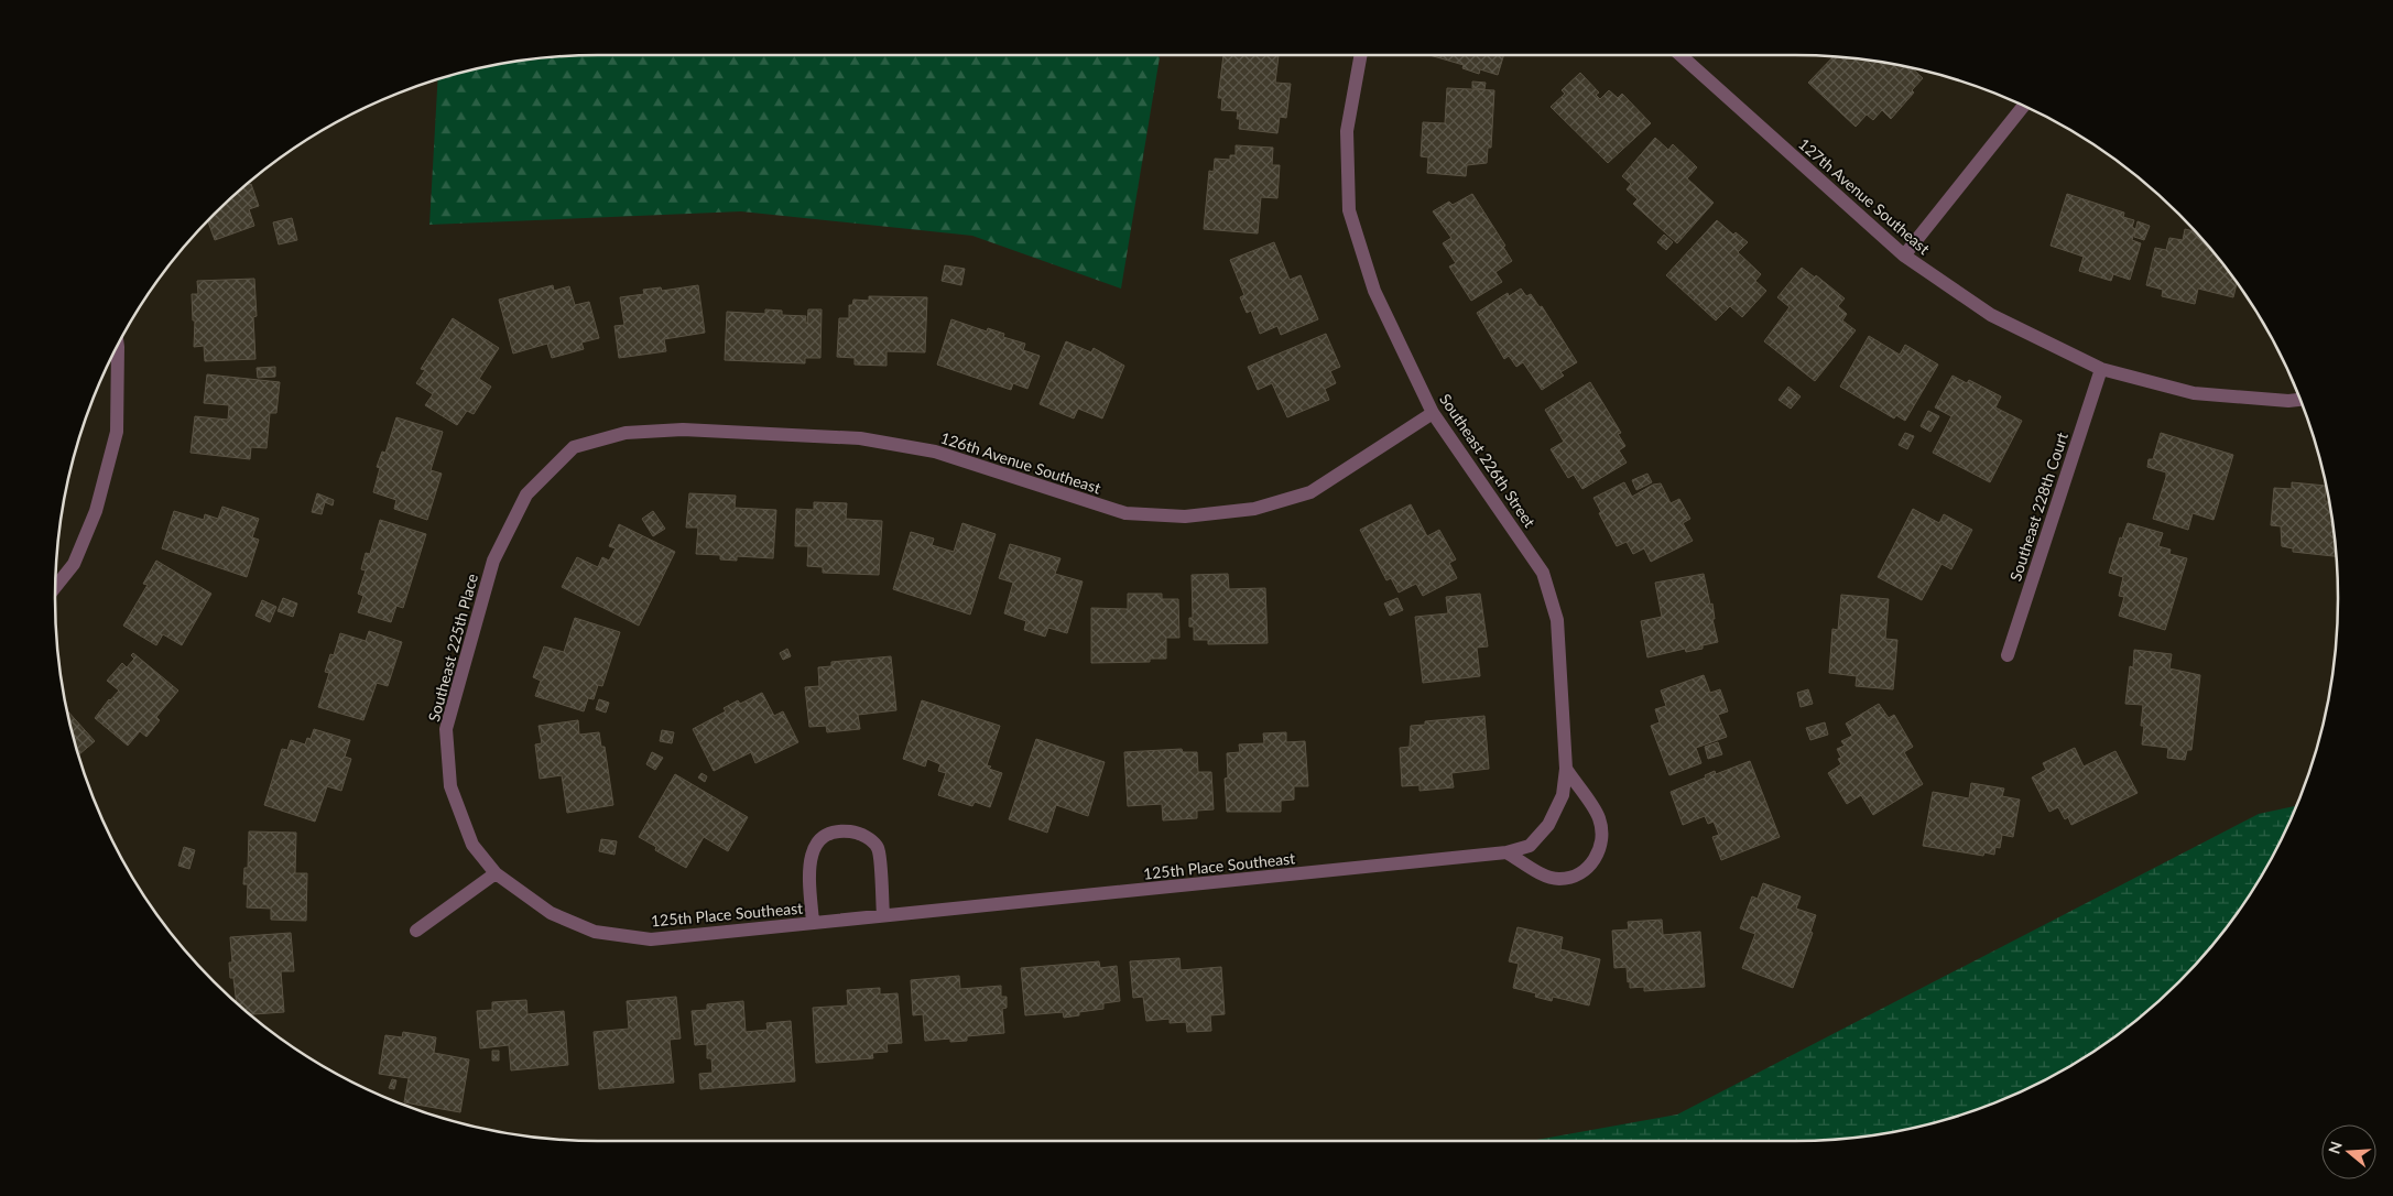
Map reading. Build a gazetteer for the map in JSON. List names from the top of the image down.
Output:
{
  "streets": {
    "street": [
      "127th Avenue Southeast",
      "Southeast 226th Street",
      "126th Avenue Southeast",
      "Southeast 228th Court",
      "Southeast 225th Place",
      "125th Place Southeast"
    ]
  },
  "crossings": [
    ["127th Avenue Southeast", "Southeast 228th Court"],
    ["Southeast 226th Street", "126th Avenue Southeast"],
    ["Southeast 226th Street", "125th Place Southeast"],
    ["126th Avenue Southeast", "Southeast 225th Place"],
    ["Southeast 225th Place", "125th Place Southeast"]
  ],
  "north": "left"
}
